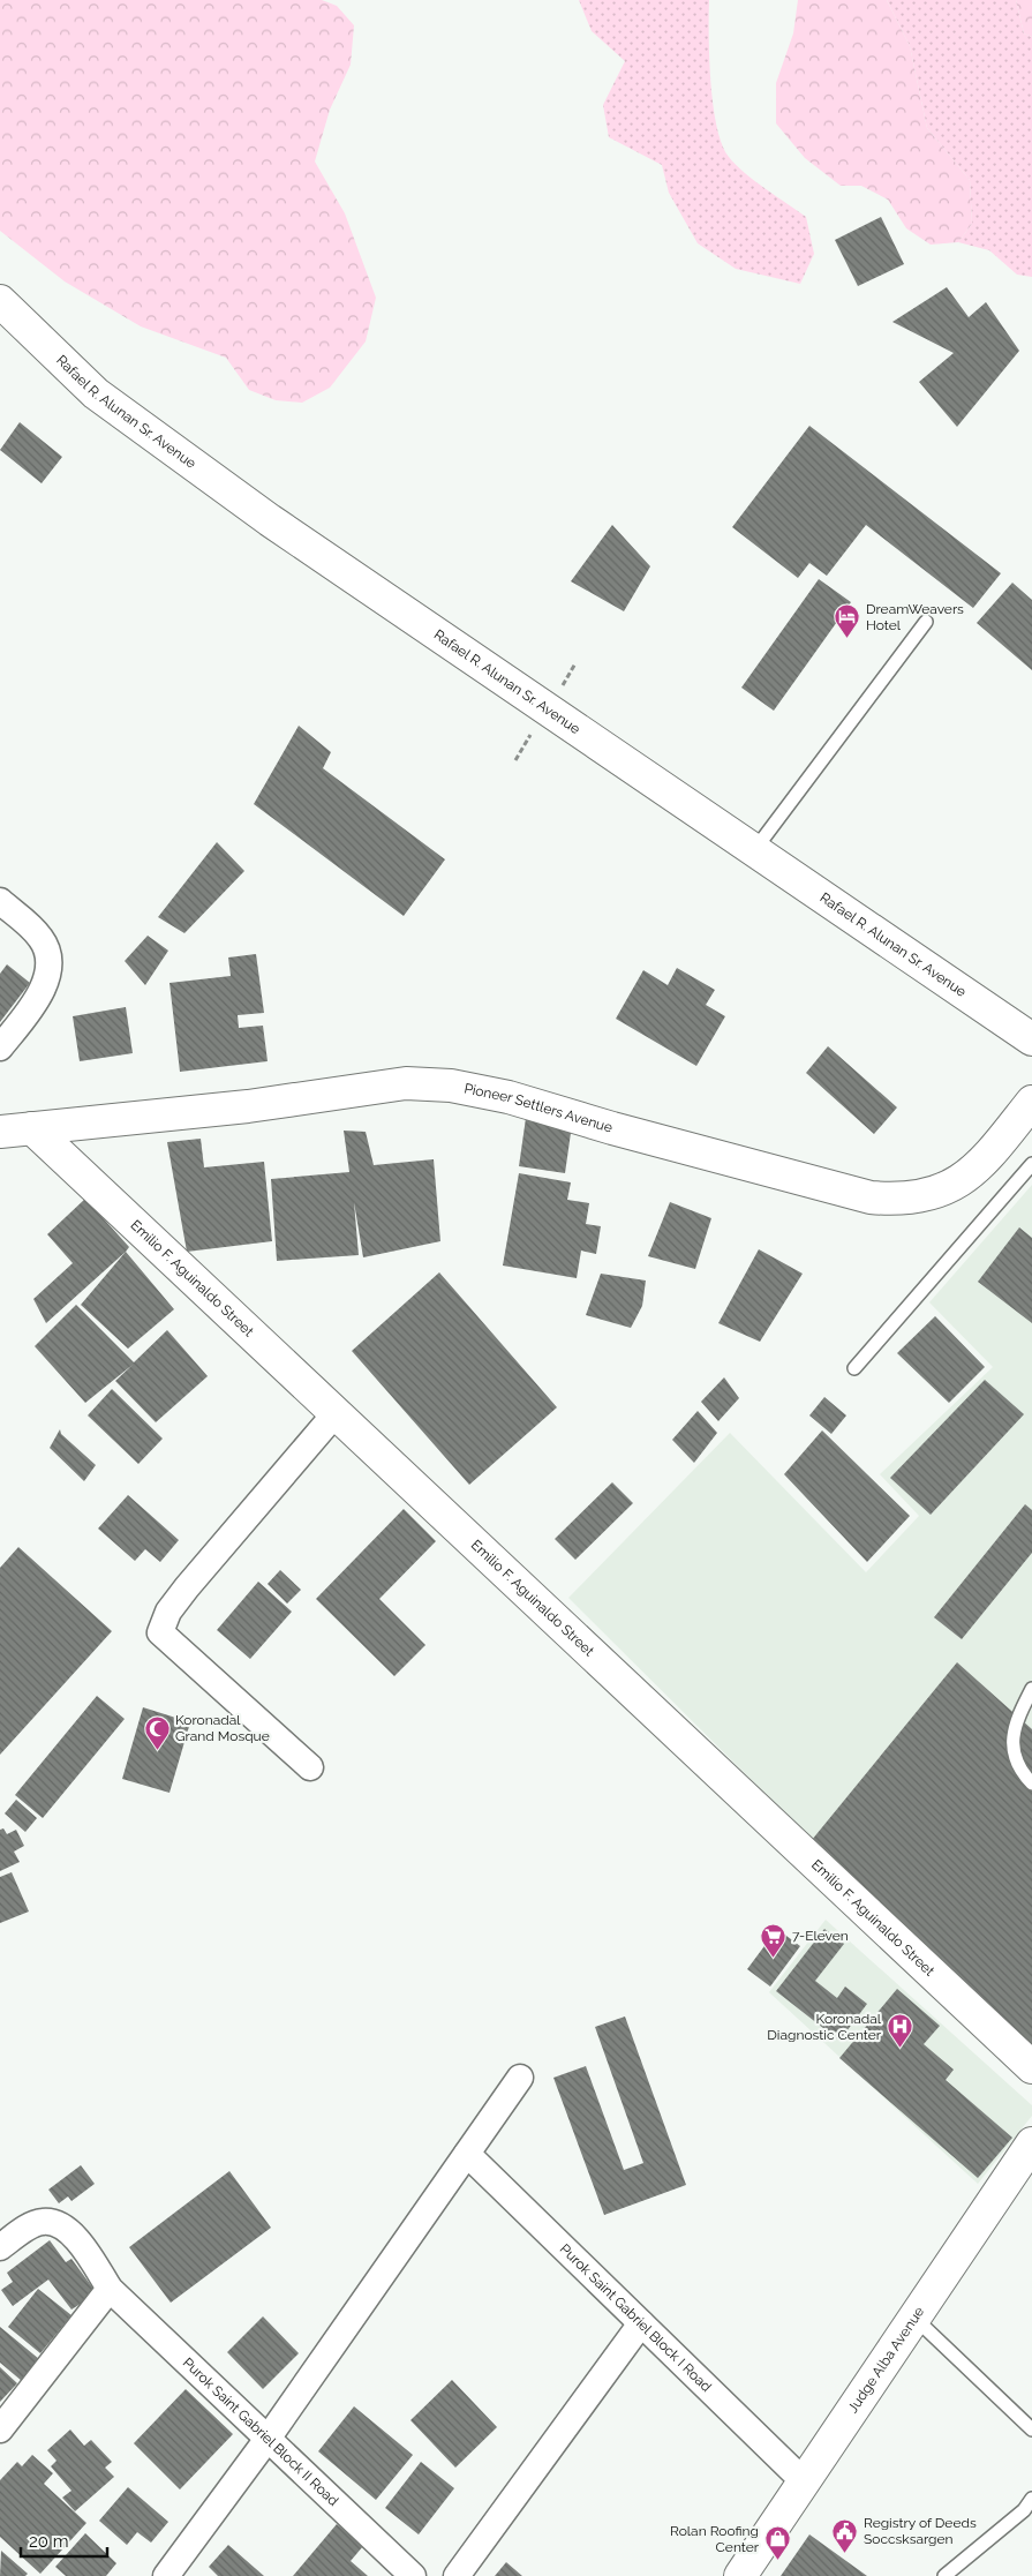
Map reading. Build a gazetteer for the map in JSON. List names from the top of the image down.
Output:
{
  "streets": {
    "main road": [
      "Rafael R. Alunan Sr. Avenue",
      "Pioneer Settlers Avenue",
      "Emilio F. Aguinaldo Street",
      "Judge Alba Avenue"
    ],
    "street": ["Purok Saint Gabriel Block I Road", "Purok Saint Gabriel Block II Road"]
  },
  "crossings": [
    ["Pioneer Settlers Avenue", "Emilio F. Aguinaldo Street"],
    ["Purok Saint Gabriel Block I Road", "Judge Alba Avenue"]
  ],
  "places": {
    "hotel": ["DreamWeavers Hotel"],
    "mosque": ["Koronadal Grand Mosque"],
    "supermarket": ["7-Eleven"],
    "hospital": ["Koronadal Diagnostic Center"],
    "public building": ["Registry of Deeds Soccsksargen"],
    "shop": ["Rolan Roofing Center"]
  },
  "scale_bar": "20 m"
}
